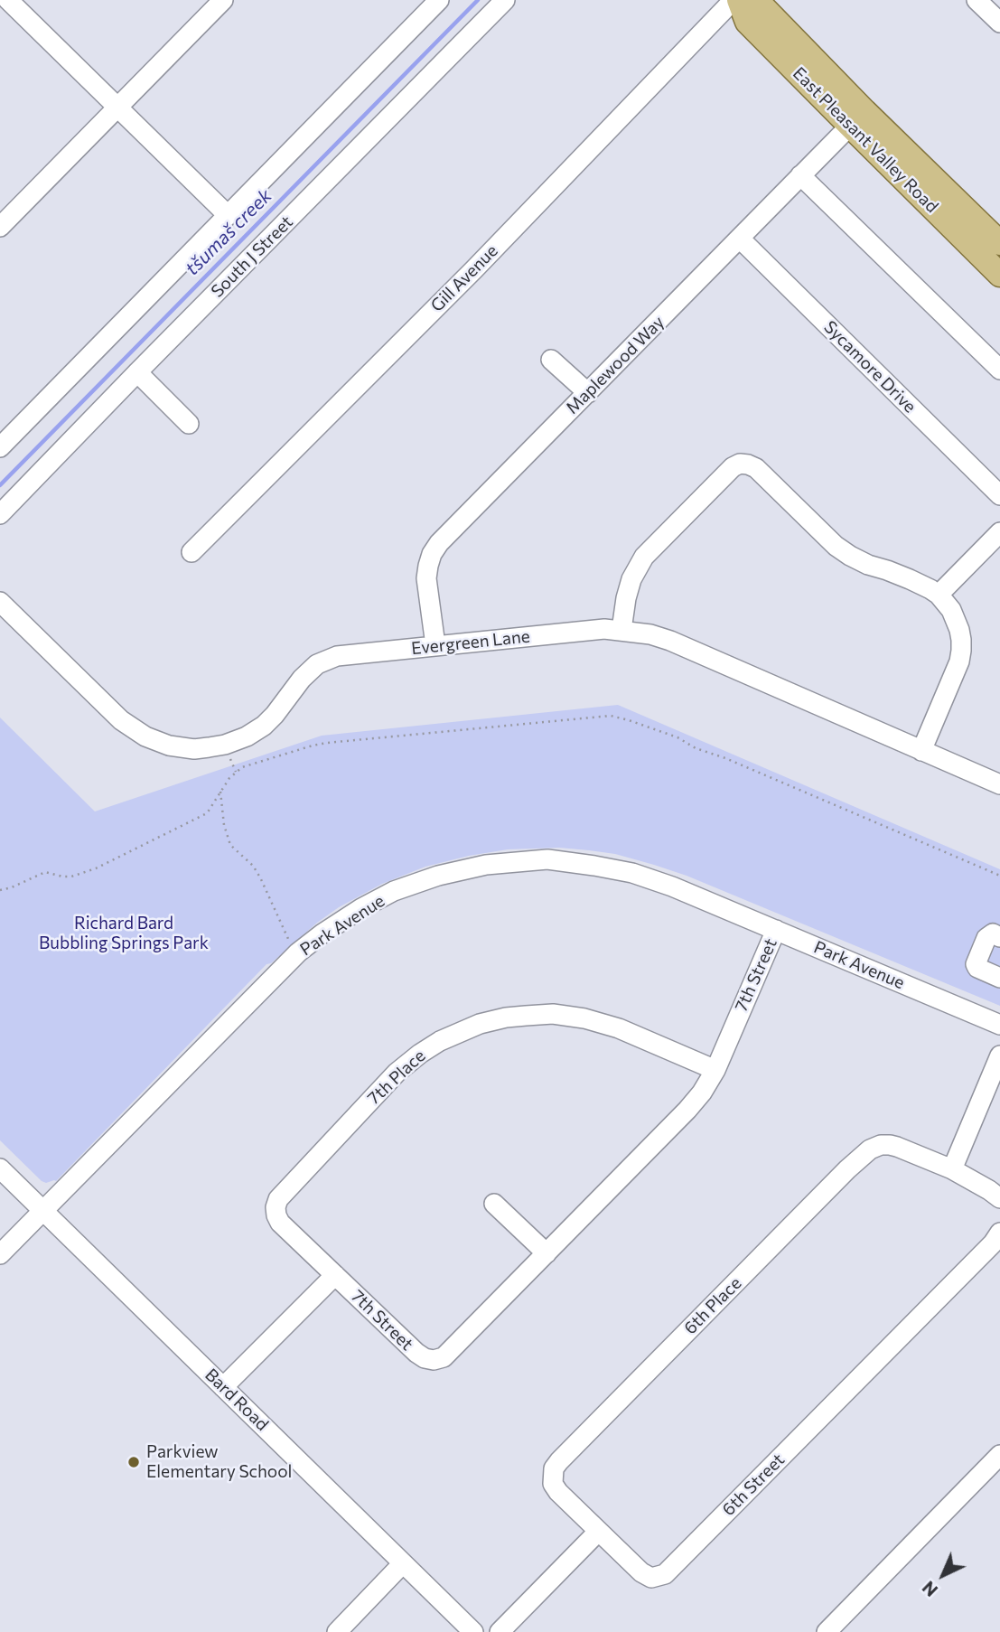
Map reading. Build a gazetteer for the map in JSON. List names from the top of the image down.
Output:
{
  "streets": {
    "main road": ["East Pleasant Valley Road"],
    "street": [
      "South J Street",
      "Gill Avenue",
      "Maplewood Way",
      "Sycamore Drive",
      "Evergreen Lane",
      "Park Avenue",
      "7th Street",
      "7th Place",
      "6th Place",
      "Bard Road",
      "6th Street"
    ]
  },
  "crossings": [
    ["East Pleasant Valley Road", "Maplewood Way"],
    ["Maplewood Way", "Sycamore Drive"],
    ["Maplewood Way", "Evergreen Lane"],
    ["Park Avenue", "7th Street"],
    ["Park Avenue", "Bard Road"],
    ["7th Street", "7th Place"],
    ["7th Street", "Bard Road"],
    ["6th Place", "6th Street"]
  ],
  "water": ["tšumaš creek"],
  "parks": ["Richard Bard Bubbling Springs Park"],
  "places": ["Parkview Elementary School"],
  "north": "bottom left"
}
